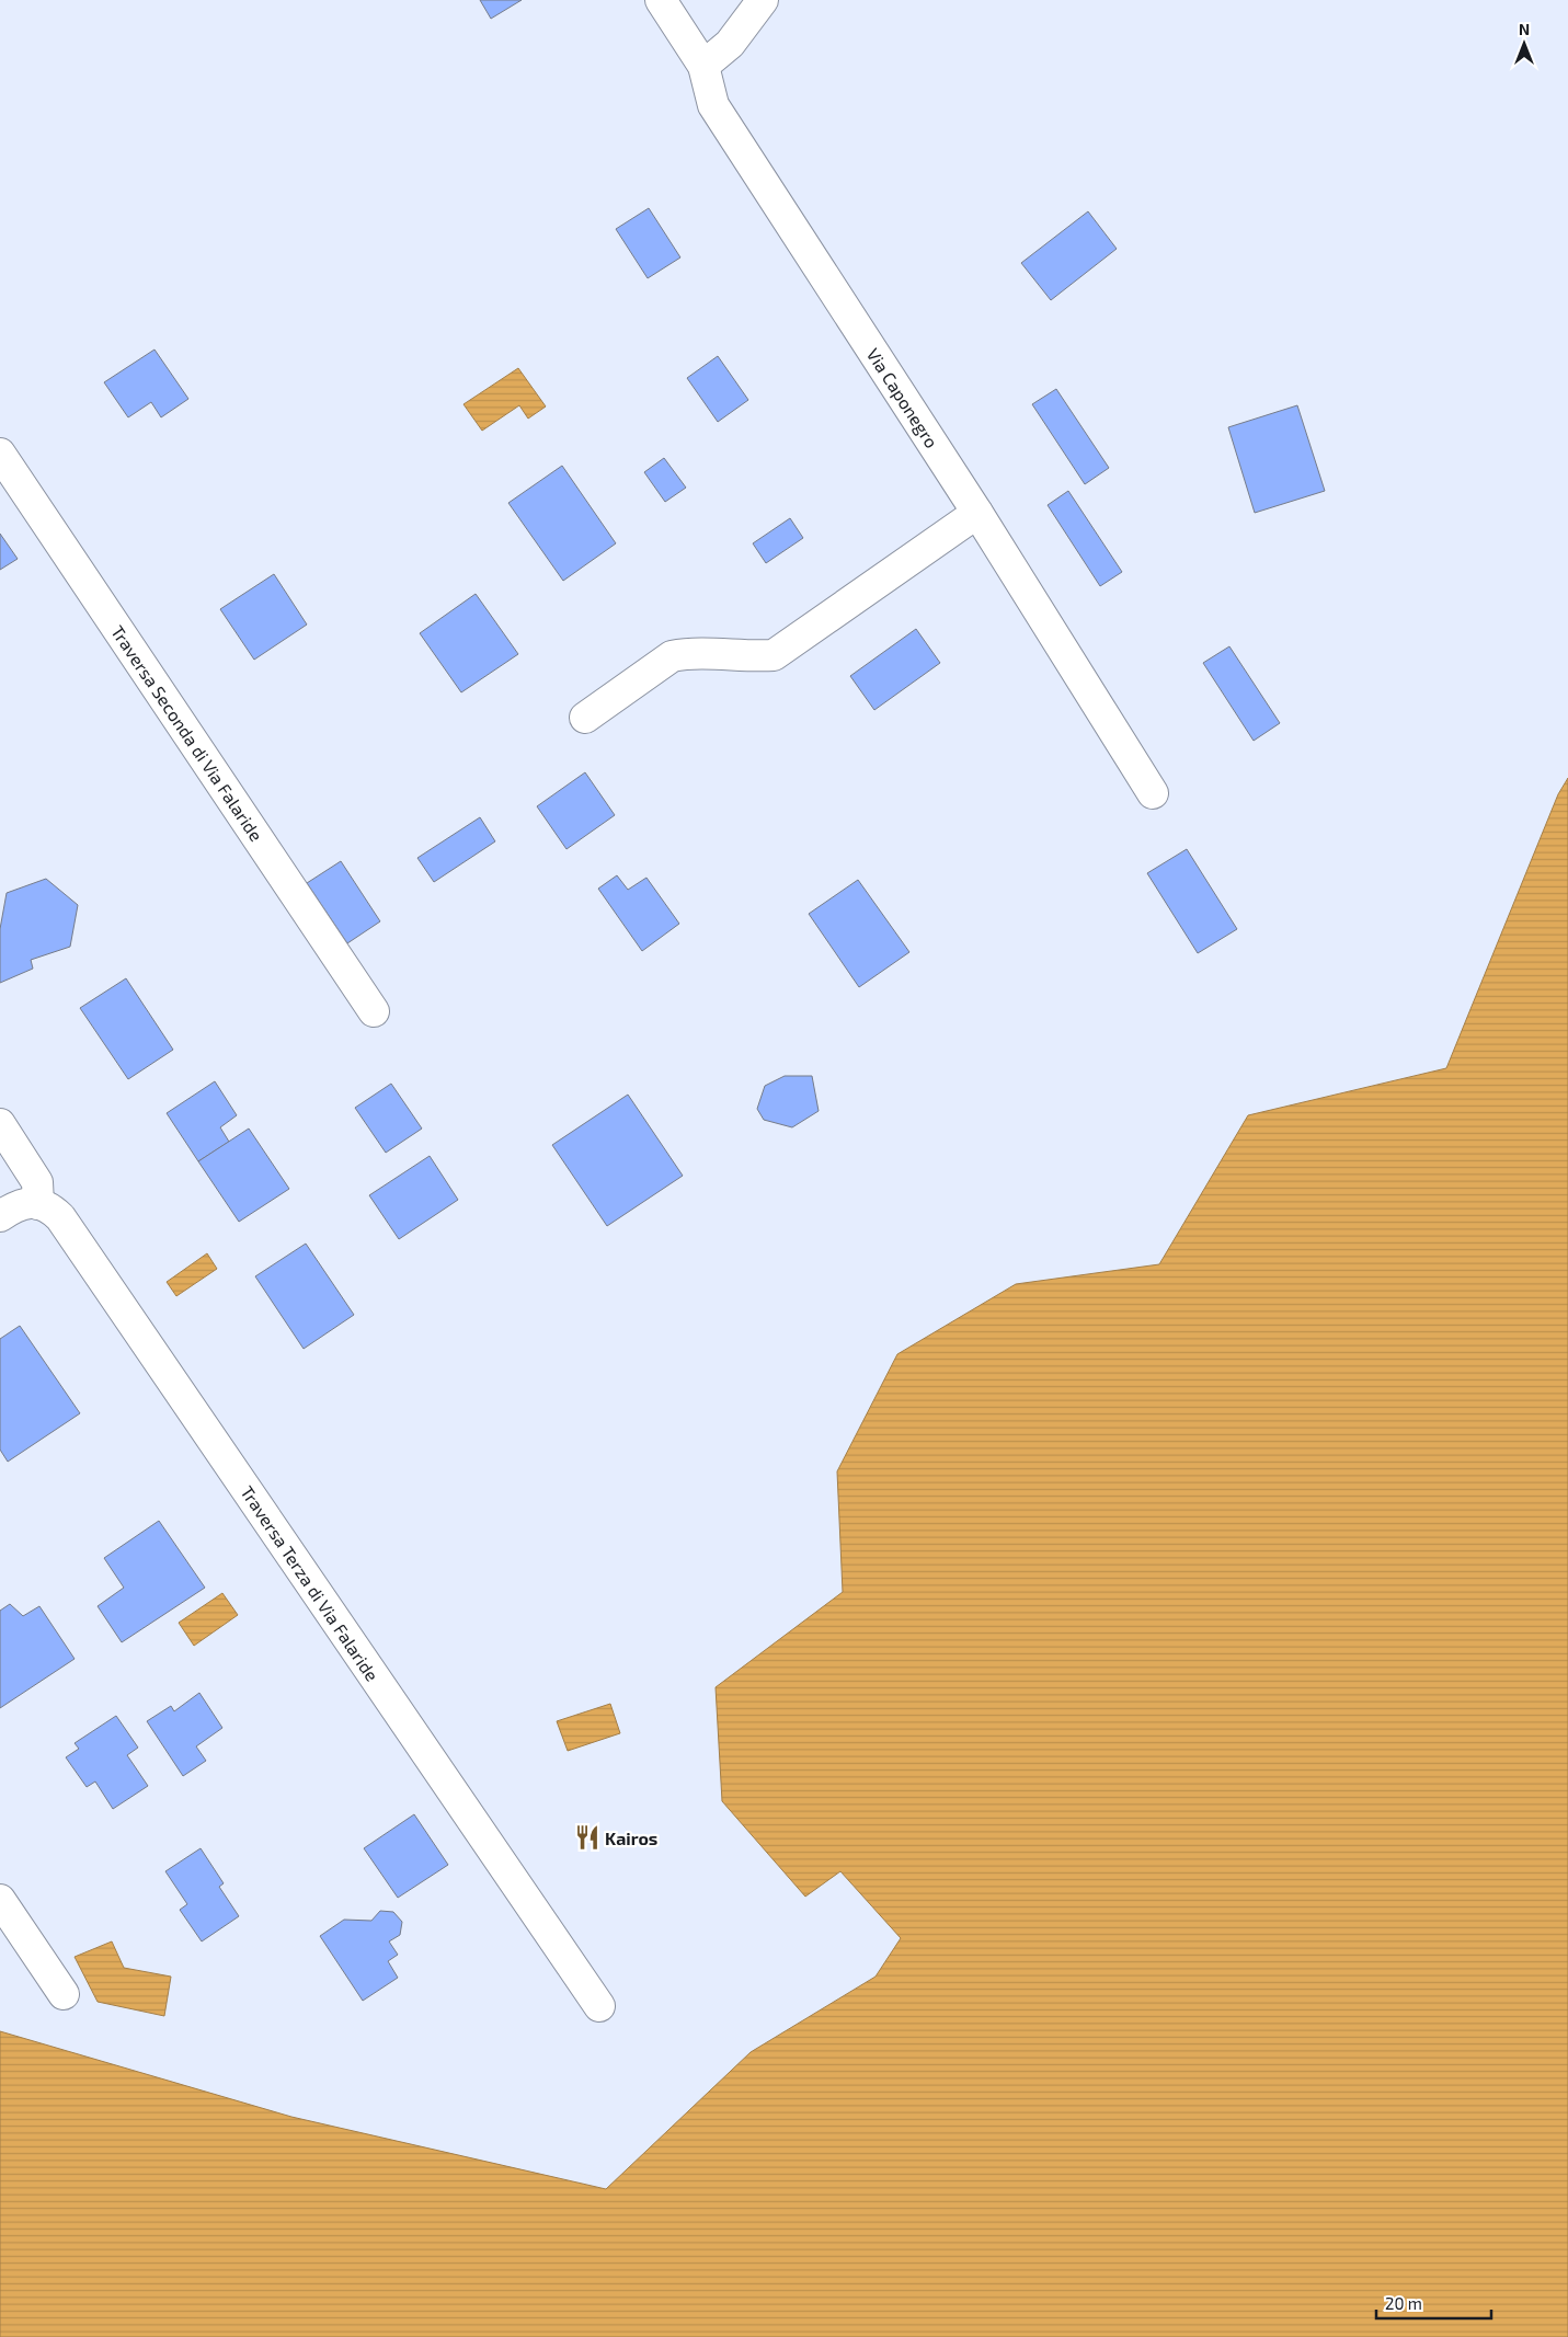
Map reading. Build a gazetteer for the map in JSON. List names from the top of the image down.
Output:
{
  "streets": {
    "street": ["Via Caponegro", "Traversa Seconda di Via Falaride", "Traversa Terza di Via Falaride"]
  },
  "places": {
    "restaurant": ["Kairos"]
  },
  "scale_bar": "20 m",
  "north": "top"
}
